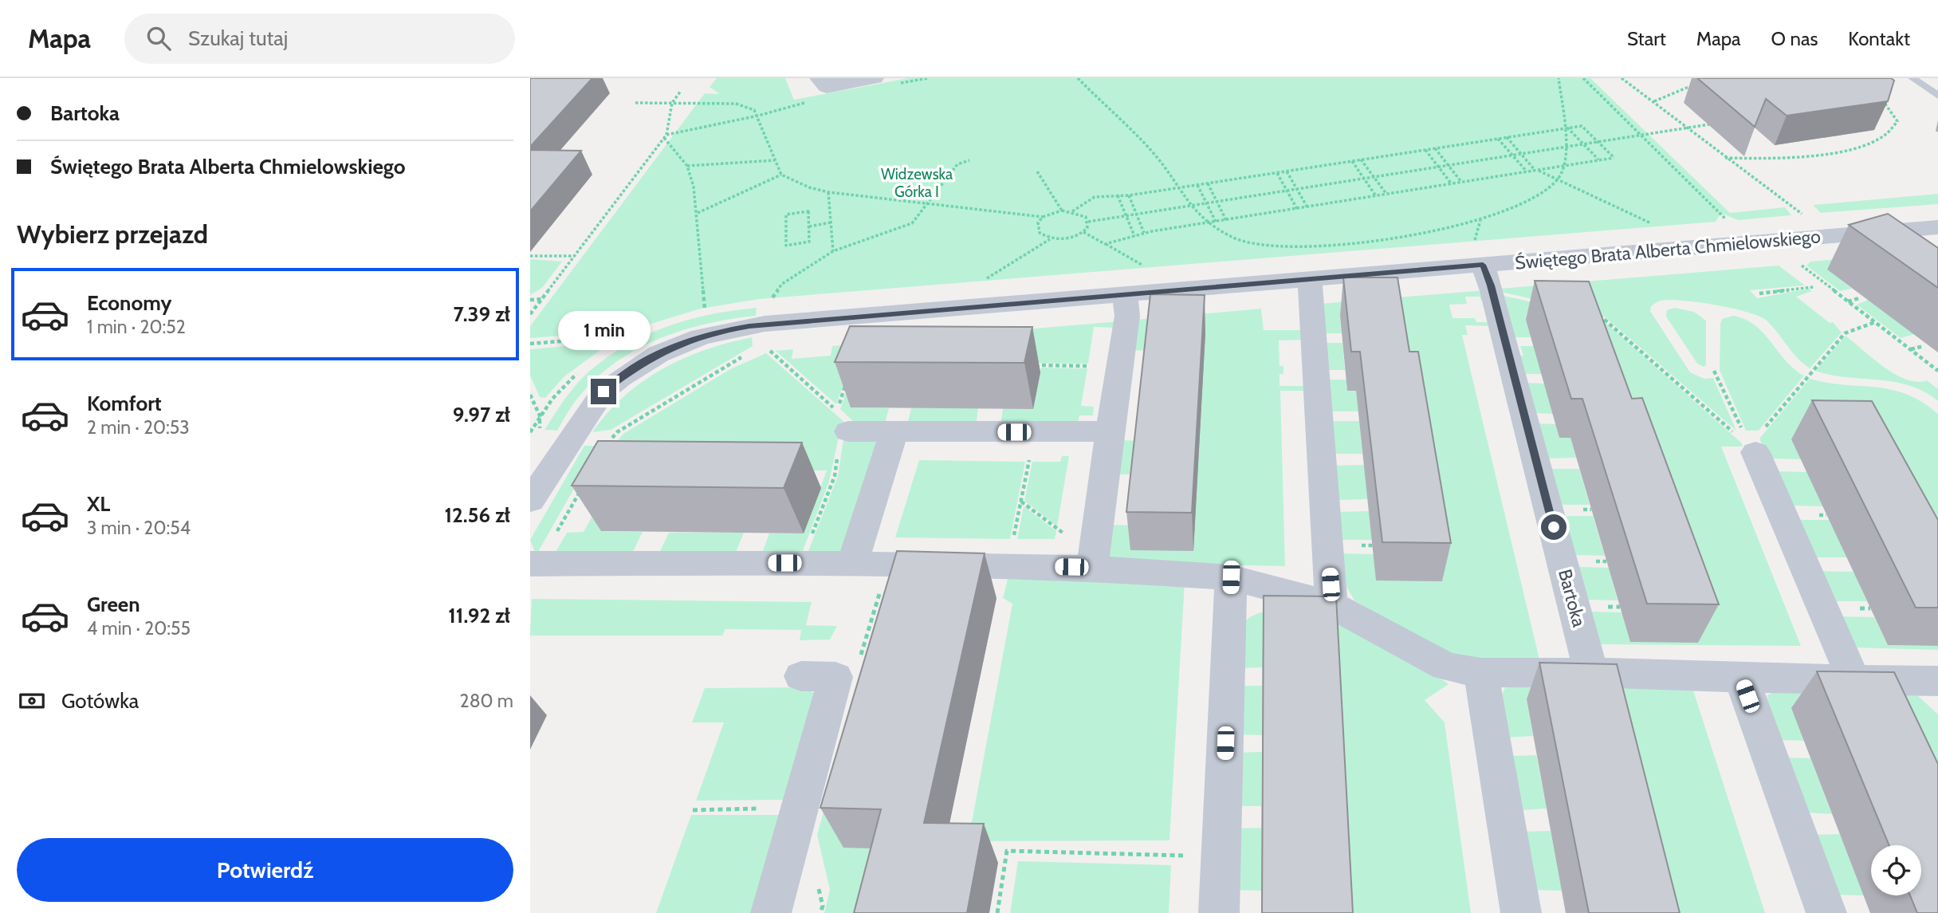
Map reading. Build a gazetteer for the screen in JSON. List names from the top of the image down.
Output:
{
  "streets": {
    "street": ["Świętego Brata Alberta Chmielowskiego", "Bartoka"]
  },
  "crossings": [
    ["Świętego Brata Alberta Chmielowskiego", "Bartoka"]
  ],
  "parks": ["Widzewska Górka I"],
  "page": {
    "header": "Mapa",
    "search": "Szukaj tutaj",
    "nav": [
      "Start",
      "Mapa",
      "O nas",
      "Kontakt"
    ],
    "banner": ["Bartoka", "Świętego Brata Alberta Chmielowskiego"],
    "heading": "Wybierz przejazd",
    "list": [
      {
        "name": "Economy",
        "note": "1 min · 20:52",
        "value": "7.39 zł"
      },
      {
        "name": "Komfort",
        "note": "2 min · 20:53",
        "value": "9.97 zł"
      },
      {
        "name": "XL",
        "note": "3 min · 20:54",
        "value": "12.56 zł"
      },
      {
        "name": "Green",
        "note": "4 min · 20:55",
        "value": "11.92 zł"
      }
    ],
    "bubble": "1 min",
    "pay": ["Gotówka", "280 m"],
    "buttons": "Potwierdź"
  }
}
